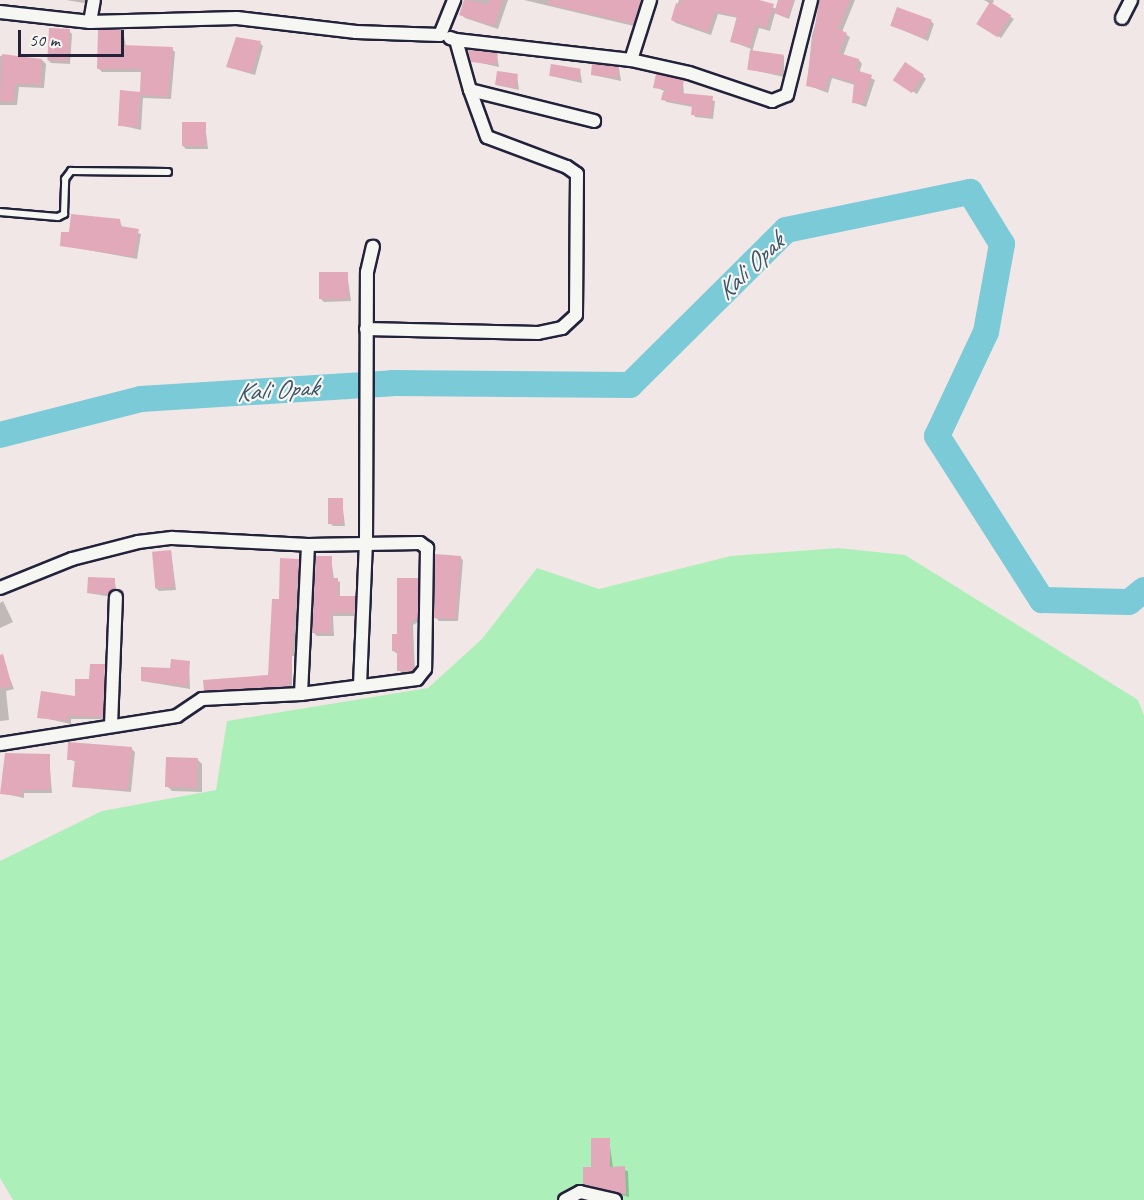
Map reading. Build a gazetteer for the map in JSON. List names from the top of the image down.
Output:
{
  "water": ["Kali Opak"],
  "scale_bar": "50 m"
}
